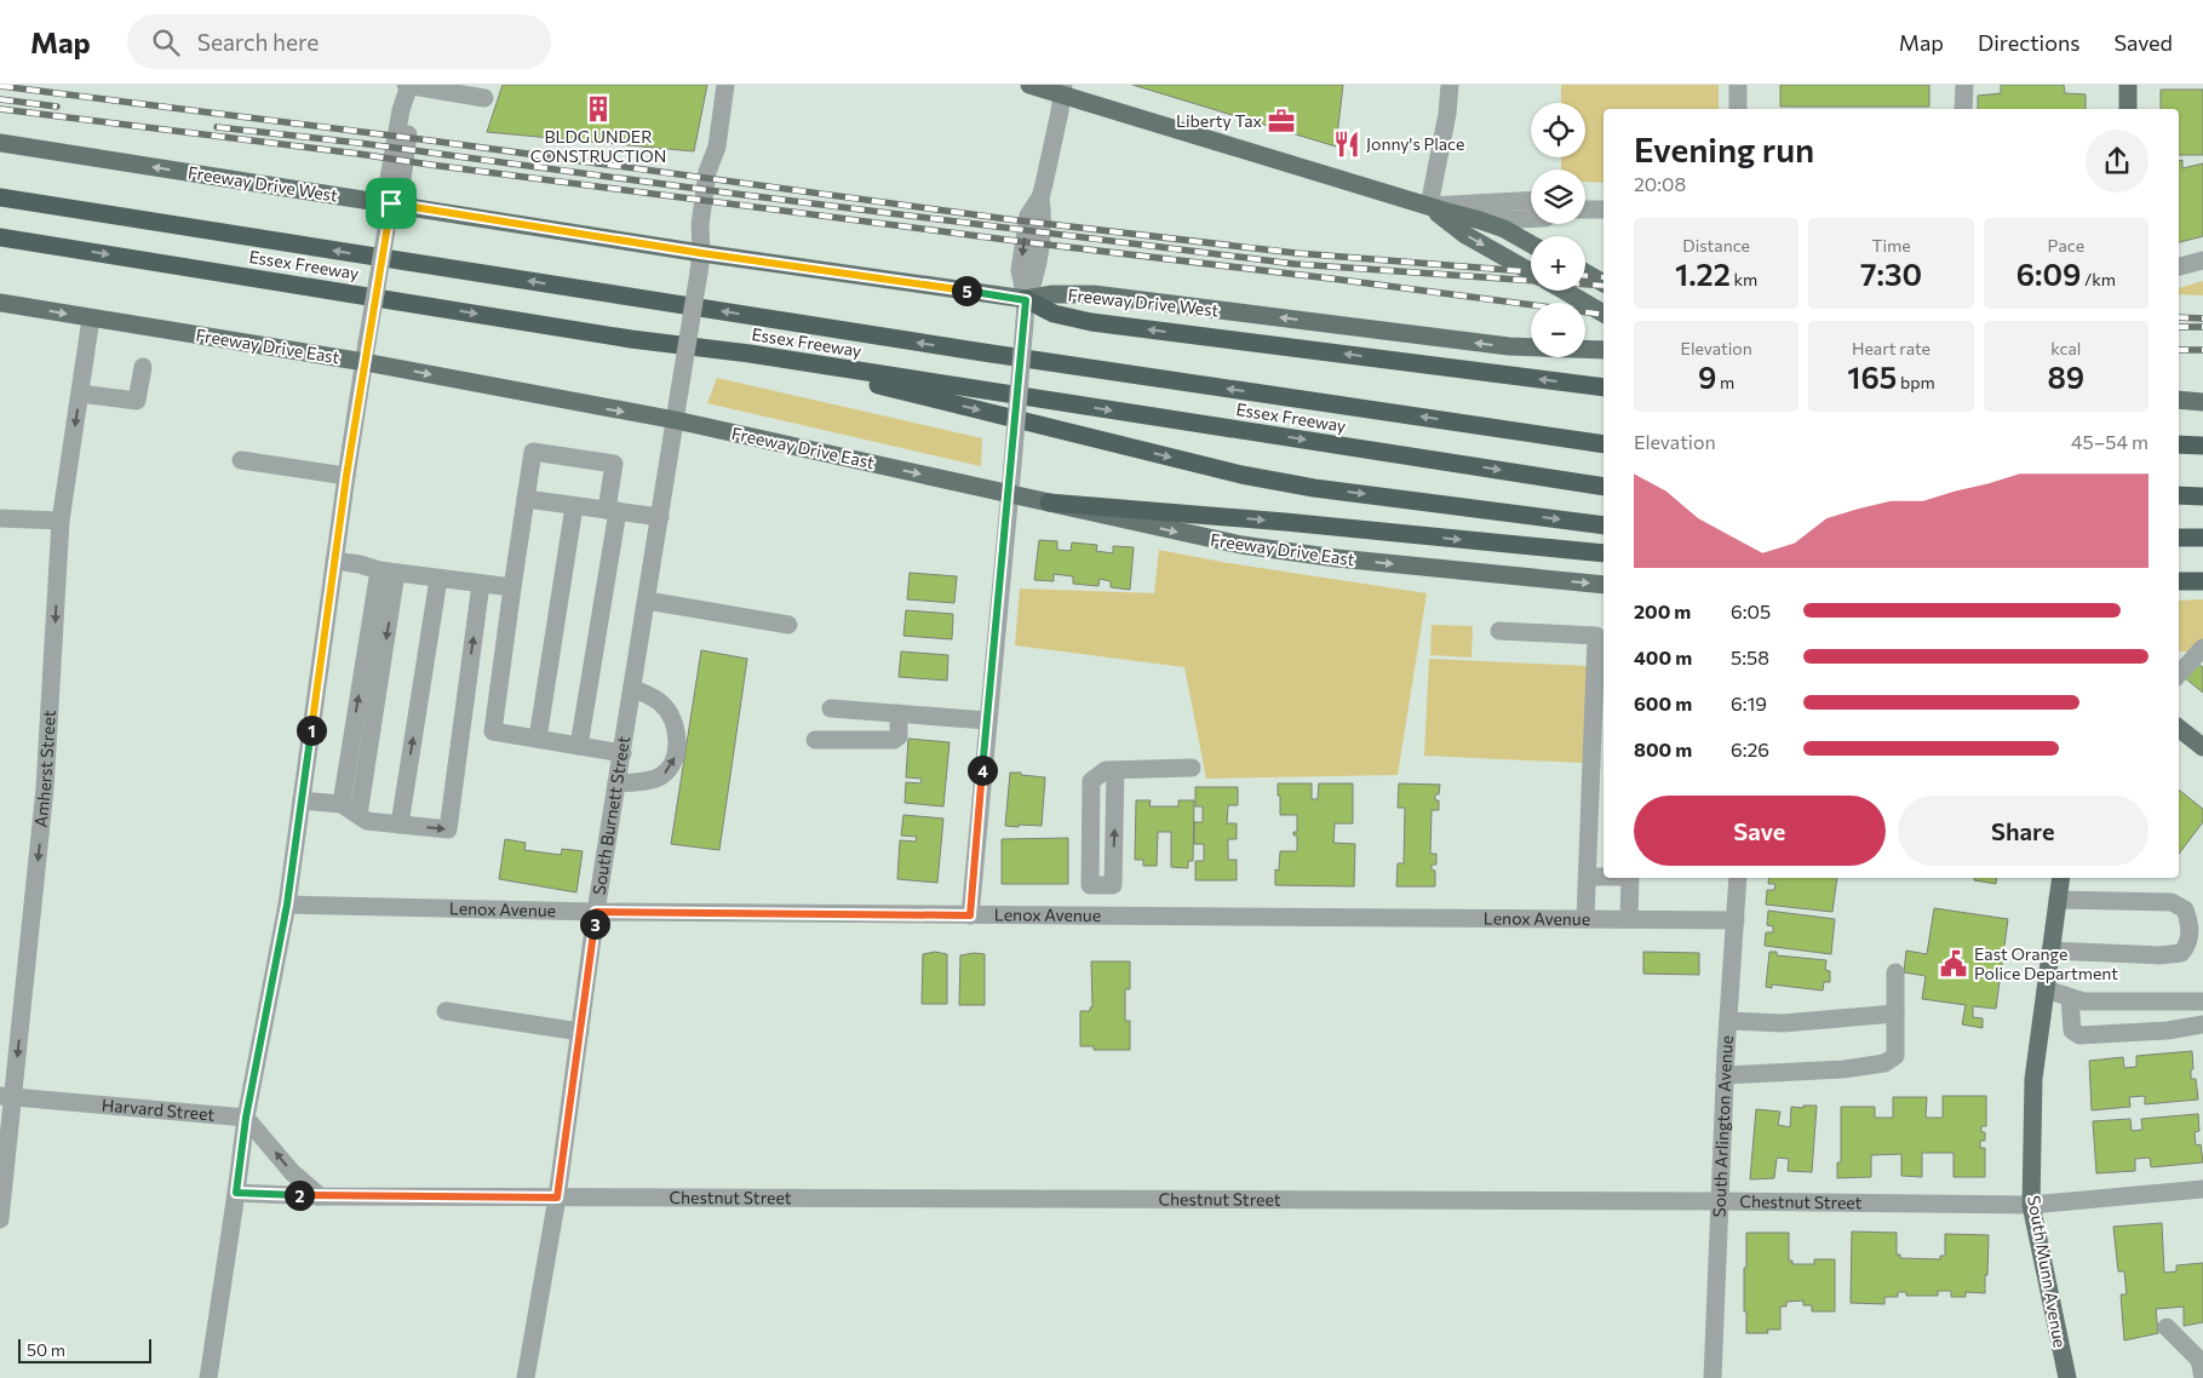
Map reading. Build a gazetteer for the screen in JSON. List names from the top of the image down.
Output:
{
  "streets": {
    "highway": ["Essex Freeway"],
    "main road": ["Freeway Drive West", "Freeway Drive East", "South Munn Avenue"],
    "street": [
      "Amherst Street",
      "South Burnett Street",
      "Lenox Avenue",
      "Harvard Street",
      "South Arlington Avenue",
      "Chestnut Street"
    ]
  },
  "crossings": [
    ["Freeway Drive West", "South Burnett Street"],
    ["Freeway Drive East", "Amherst Street"],
    ["Freeway Drive East", "South Burnett Street"],
    ["Amherst Street", "Harvard Street"],
    ["South Burnett Street", "Lenox Avenue"],
    ["South Burnett Street", "Chestnut Street"],
    ["Lenox Avenue", "South Arlington Avenue"],
    ["South Arlington Avenue", "Chestnut Street"],
    ["Chestnut Street", "South Munn Avenue"]
  ],
  "one_way": ["Freeway Drive East", "Amherst Street"],
  "places": {
    "building": ["BLDG UNDER CONSTRUCTION"],
    "office": ["Liberty Tax"],
    "restaurant": ["Jonny's Place"],
    "public building": ["East Orange Police Department"]
  },
  "scale_bar": "50 m",
  "page": {
    "header": "Map",
    "search": "Search here",
    "nav": ["Map", "Directions", "Saved"],
    "map_buttons": ["+", "−"],
    "heading": ["Evening run", "20:08"],
    "stats": [
      ["Distance", "1.22 km"],
      ["Time", "7:30"],
      ["Pace", "6:09 /km"],
      ["Elevation", "9 m"],
      ["Heart rate", "165 bpm"],
      ["kcal", "89"]
    ],
    "pins": [
      "5",
      "1",
      "4",
      "3",
      "2"
    ],
    "chart": ["Elevation", "45–54 m"],
    "list": [
      {
        "name": "200 m",
        "note": "6:05"
      },
      {
        "name": "400 m",
        "note": "5:58"
      },
      {
        "name": "600 m",
        "note": "6:19"
      },
      {
        "name": "800 m",
        "note": "6:26"
      }
    ],
    "buttons": ["Save", "Share"],
    "scale": "50 m"
  }
}
